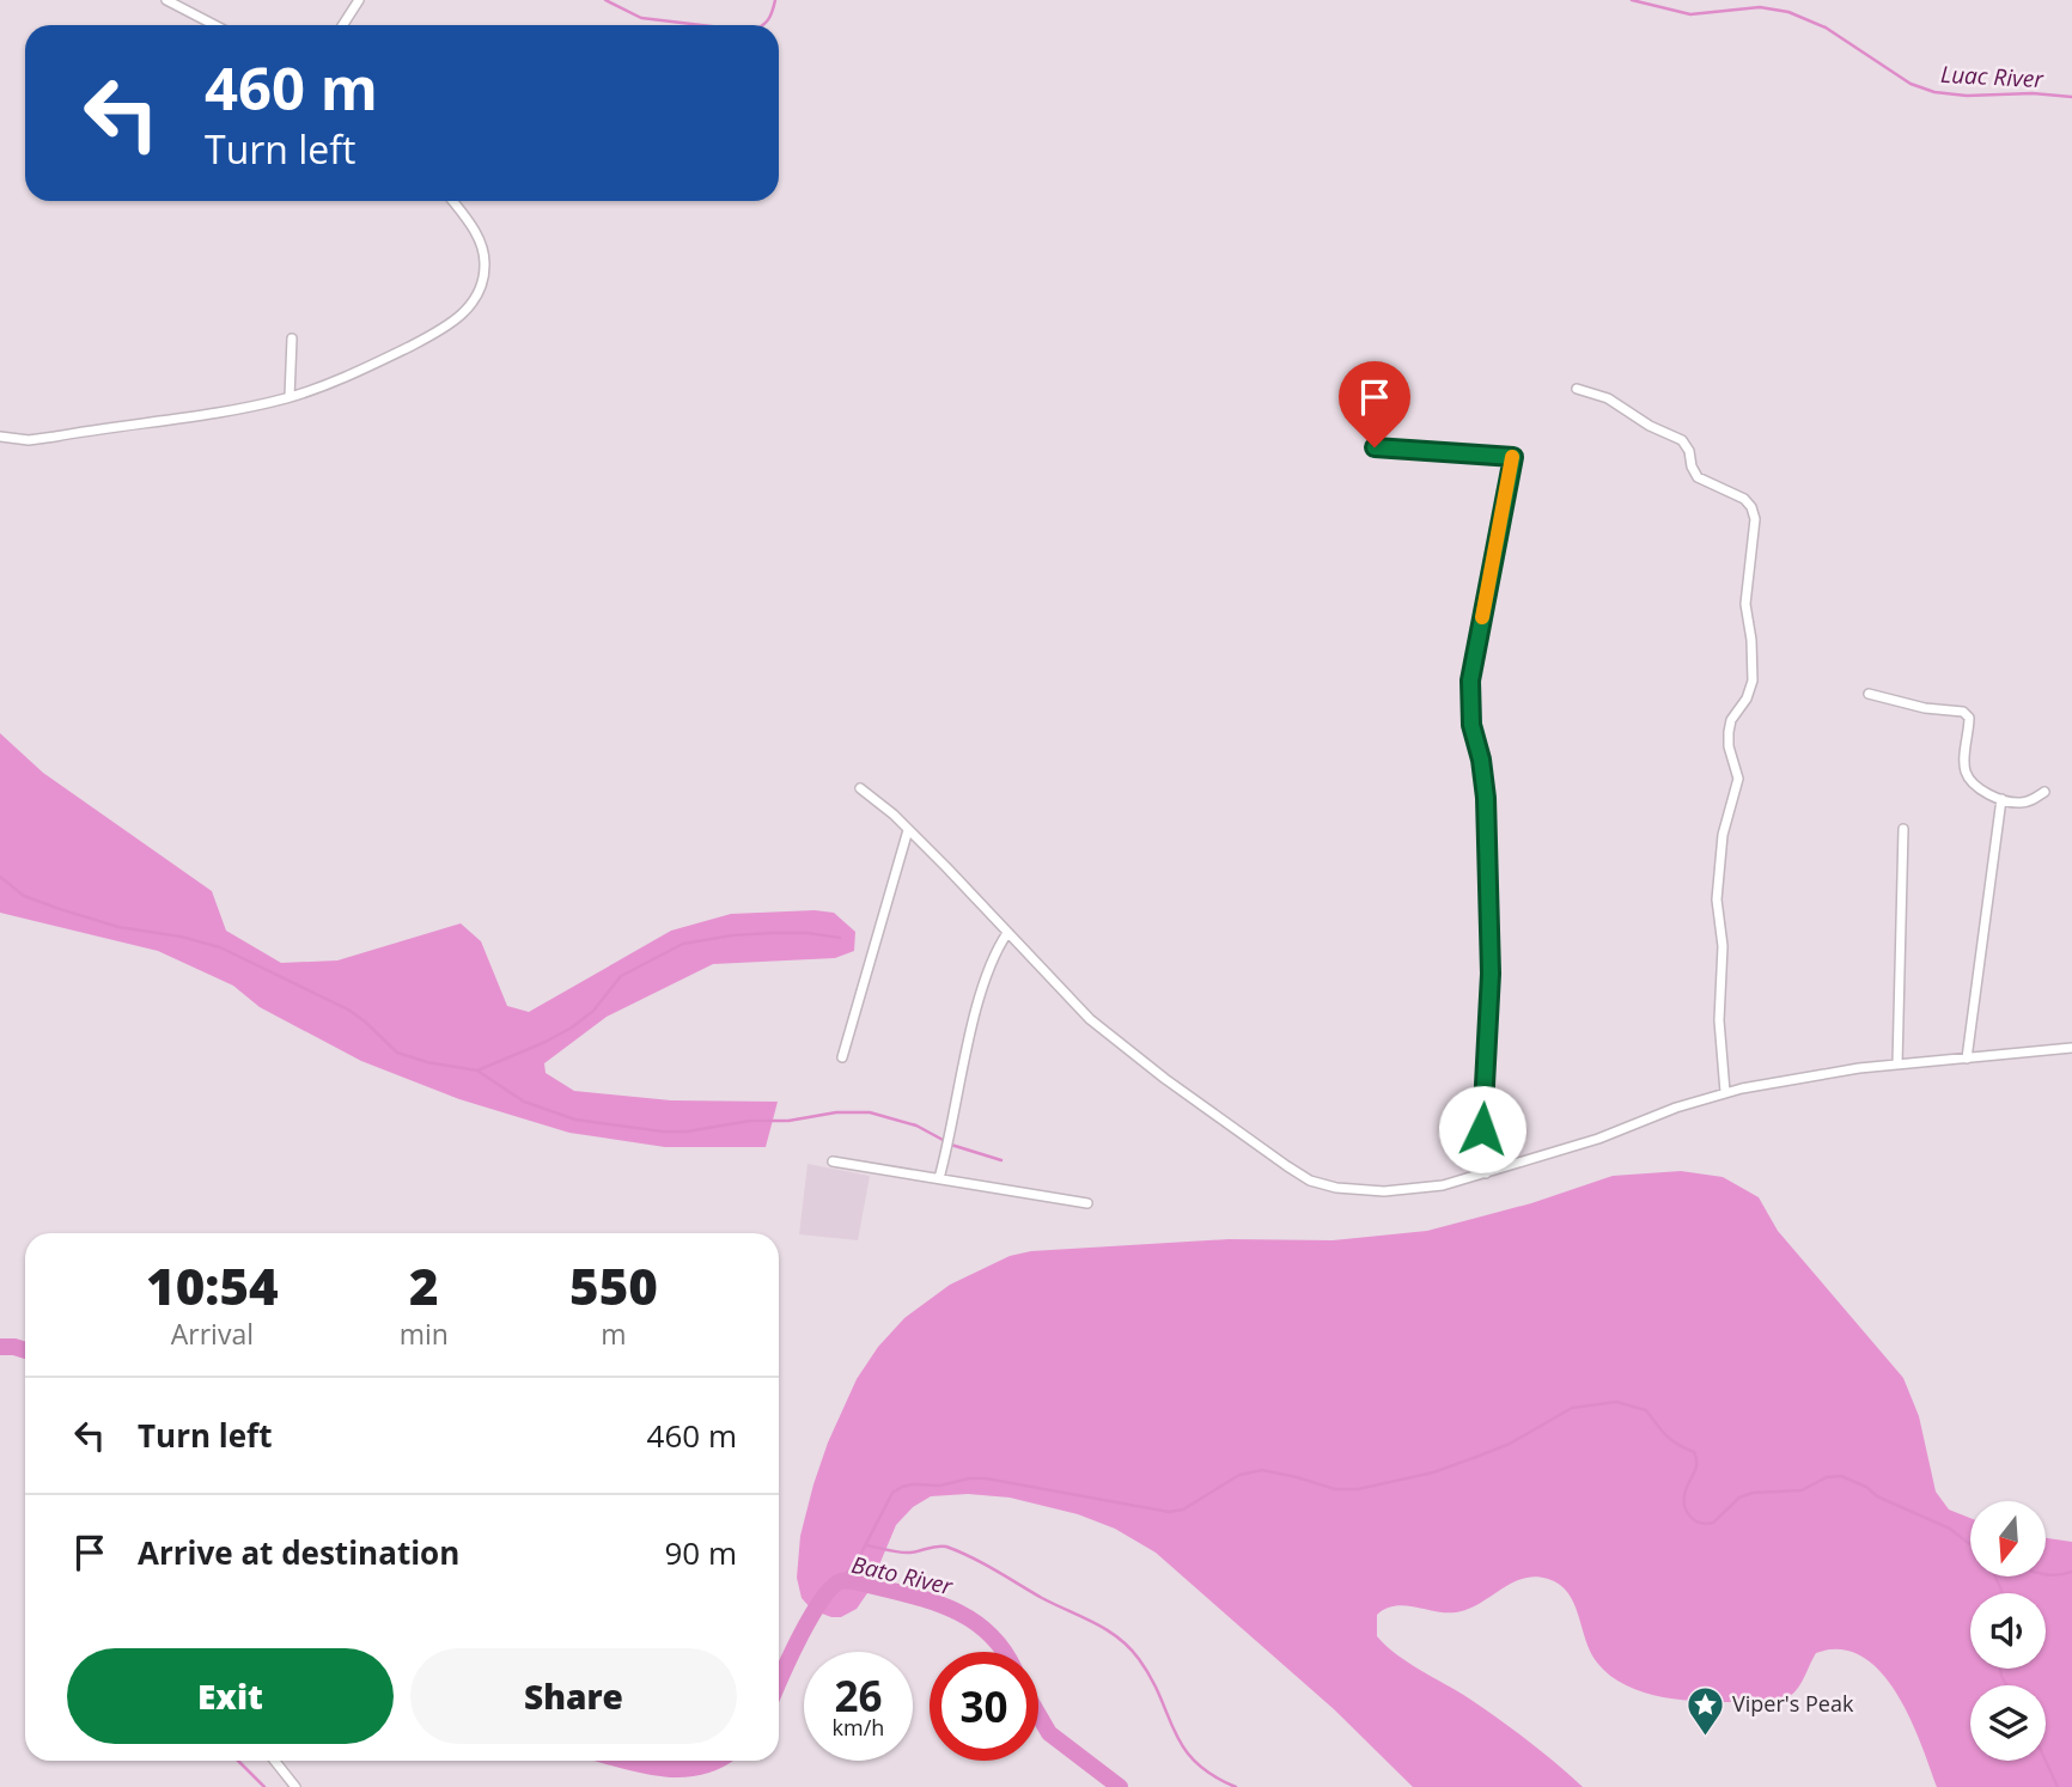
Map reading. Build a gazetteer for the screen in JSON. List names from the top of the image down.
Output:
{
  "water": ["Luac River", "Bato River"],
  "places": {
    "place": ["Viper's Peak"]
  },
  "north": "bottom",
  "page": {
    "turn": ["460 m", "Turn left"],
    "eta": [
      "10:54",
      "Arrival",
      "2",
      "min",
      "550",
      "m"
    ],
    "list": [
      {
        "name": "Turn left",
        "value": "460 m"
      },
      {
        "name": "Arrive at destination",
        "value": "90 m"
      }
    ],
    "buttons": ["Exit", "Share"],
    "speed": "26 km/h",
    "limit": "30"
  }
}
